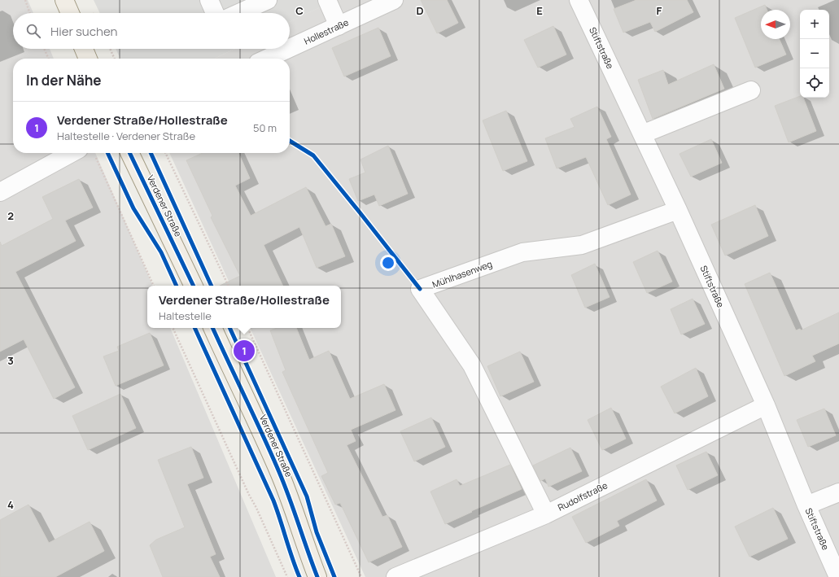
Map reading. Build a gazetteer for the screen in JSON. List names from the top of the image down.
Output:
{
  "streets": {
    "main road": ["Verdener Straße"],
    "street": [
      "Hollestraße",
      "Stiftstraße",
      "Mühlhasenweg",
      "Rudolfstraße"
    ]
  },
  "crossings": [
    ["Stiftstraße", "Mühlhasenweg"],
    ["Stiftstraße", "Rudolfstraße"],
    ["Mühlhasenweg", "Rudolfstraße"]
  ],
  "north": "left",
  "page": {
    "map_buttons": ["+", "−"],
    "search": "Hier suchen",
    "heading": "In der Nähe",
    "list": [
      {
        "mark": "1",
        "name": "Verdener Straße/Hollestraße",
        "note": "Haltestelle · Verdener Straße",
        "value": "50 m"
      }
    ],
    "popup": ["Verdener Straße/Hollestraße", "Haltestelle"],
    "pins": "1"
  },
  "grid": {
    "columns": [
      "C",
      "D",
      "E",
      "F"
    ],
    "rows": ["2", "3", "4"]
  }
}
